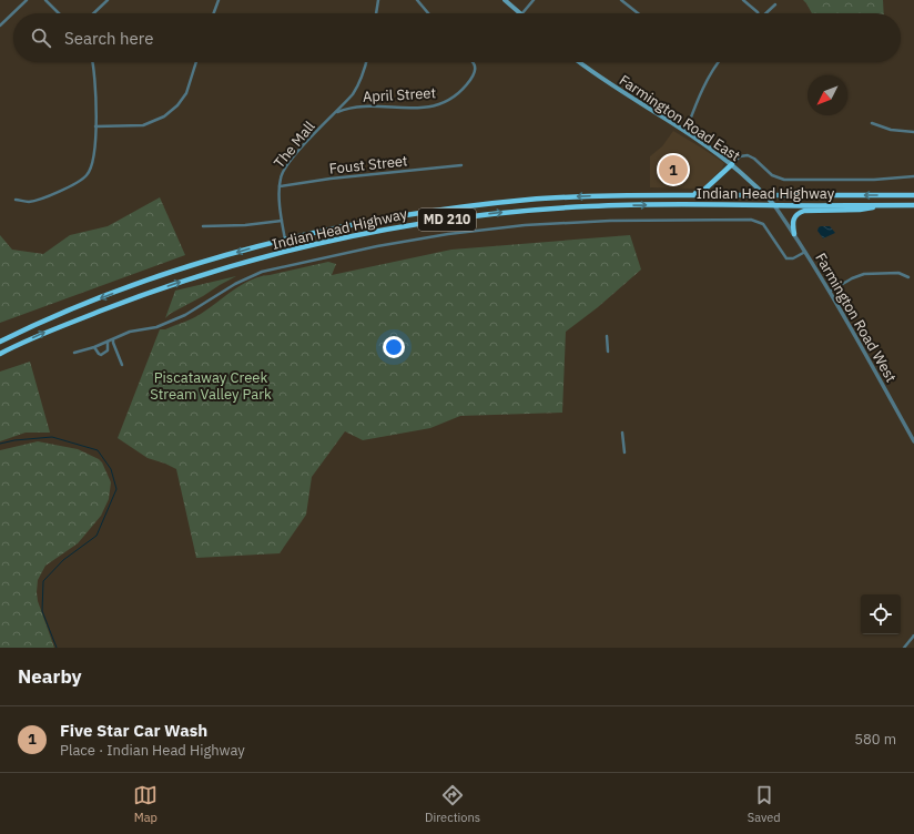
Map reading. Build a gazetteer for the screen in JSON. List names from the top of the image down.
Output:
{
  "streets": {
    "highway": ["Indian Head Highway", "MD 210"],
    "main road": ["Farmington Road East"],
    "street": [
      "April Street",
      "The Mall",
      "Foust Street",
      "Farmington Road West"
    ]
  },
  "crossings": [
    ["April Street", "The Mall"],
    ["Farmington Road East", "Indian Head Highway"],
    ["Farmington Road East", "Farmington Road West"],
    ["The Mall", "Foust Street"],
    ["The Mall", "Indian Head Highway"],
    ["Indian Head Highway", "Farmington Road West"]
  ],
  "parks": ["Piscataway Creek Stream Valley Park"],
  "north": "bottom left",
  "page": {
    "search": "Search here",
    "pins": "1",
    "heading": "Nearby",
    "list": [
      {
        "mark": "1",
        "name": "Five Star Car Wash",
        "note": "Place · Indian Head Highway",
        "value": "580 m"
      }
    ],
    "nav": ["Map", "Directions", "Saved"]
  }
}
